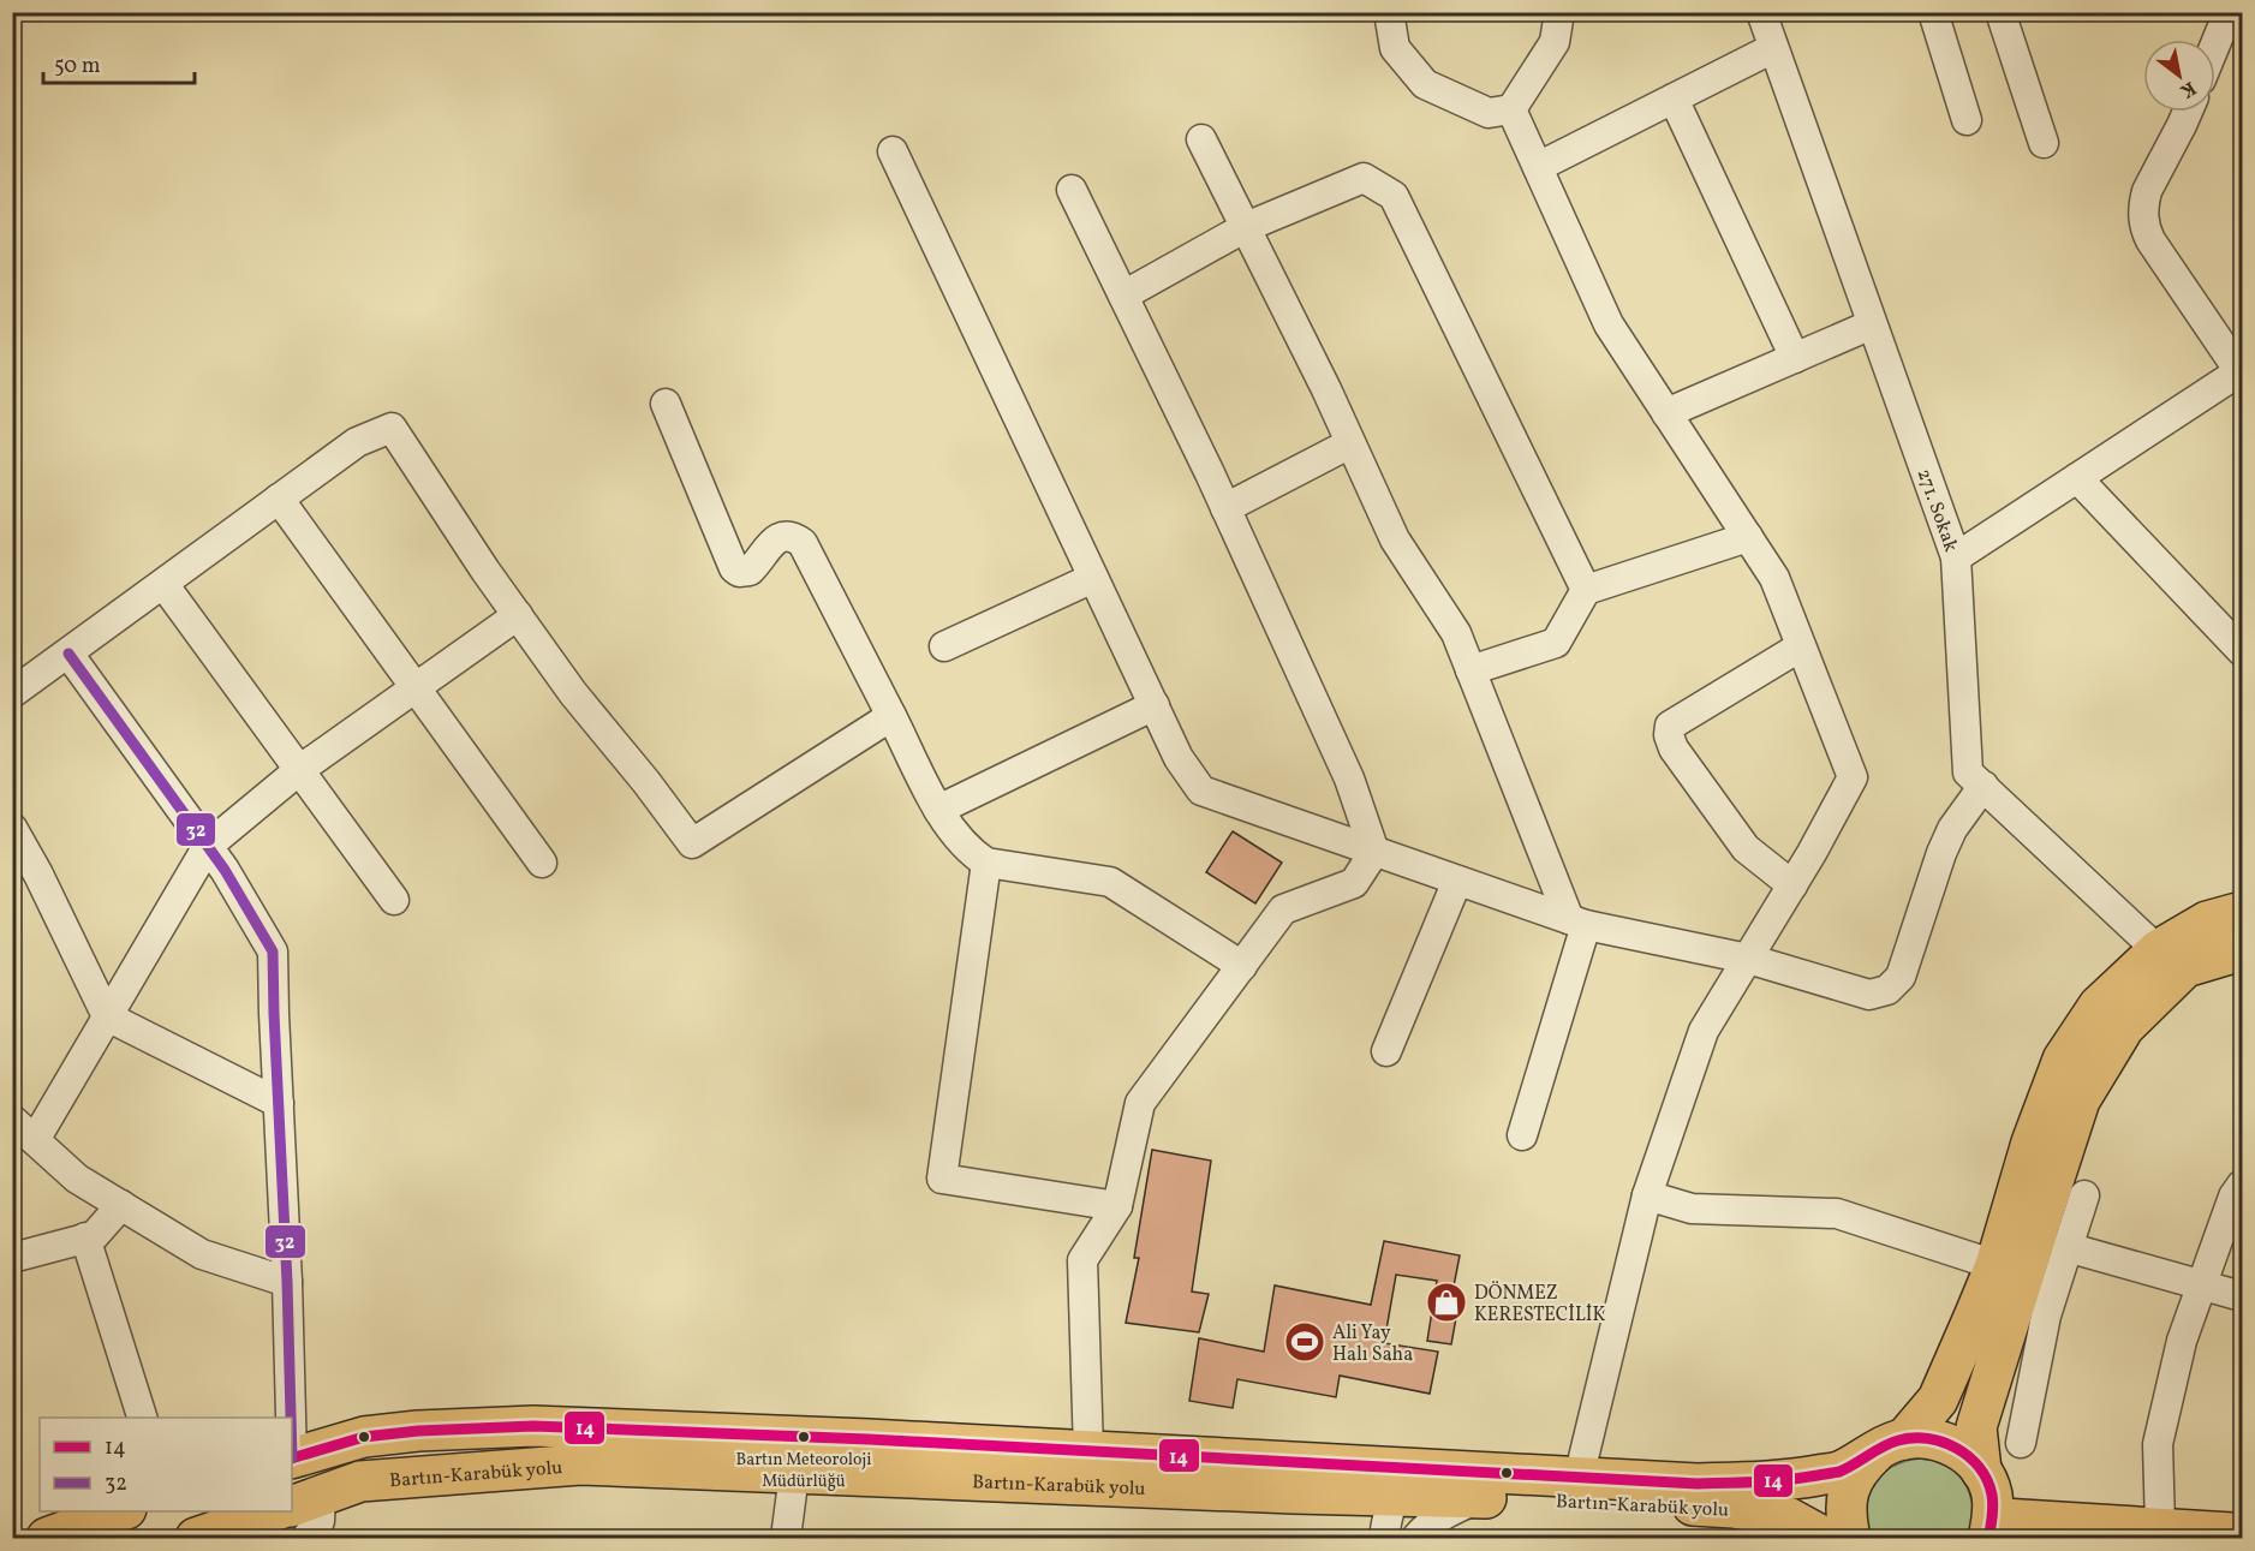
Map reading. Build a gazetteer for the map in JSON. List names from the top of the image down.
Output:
{
  "streets": {
    "highway": ["Bartın-Karabük yolu"],
    "street": ["271. Sokak"]
  },
  "places": {
    "shop": ["DÖNMEZ KERESTECİLİK"],
    "sports": ["Ali Yay Halı Saha"],
    "other": ["Bartın Meteoroloji Müdürlüğü"]
  },
  "lines": ["transit line 32", "transit line 14"],
  "legend": ["14", "32"],
  "scale_bar": "50 m",
  "north": "bottom right"
}
